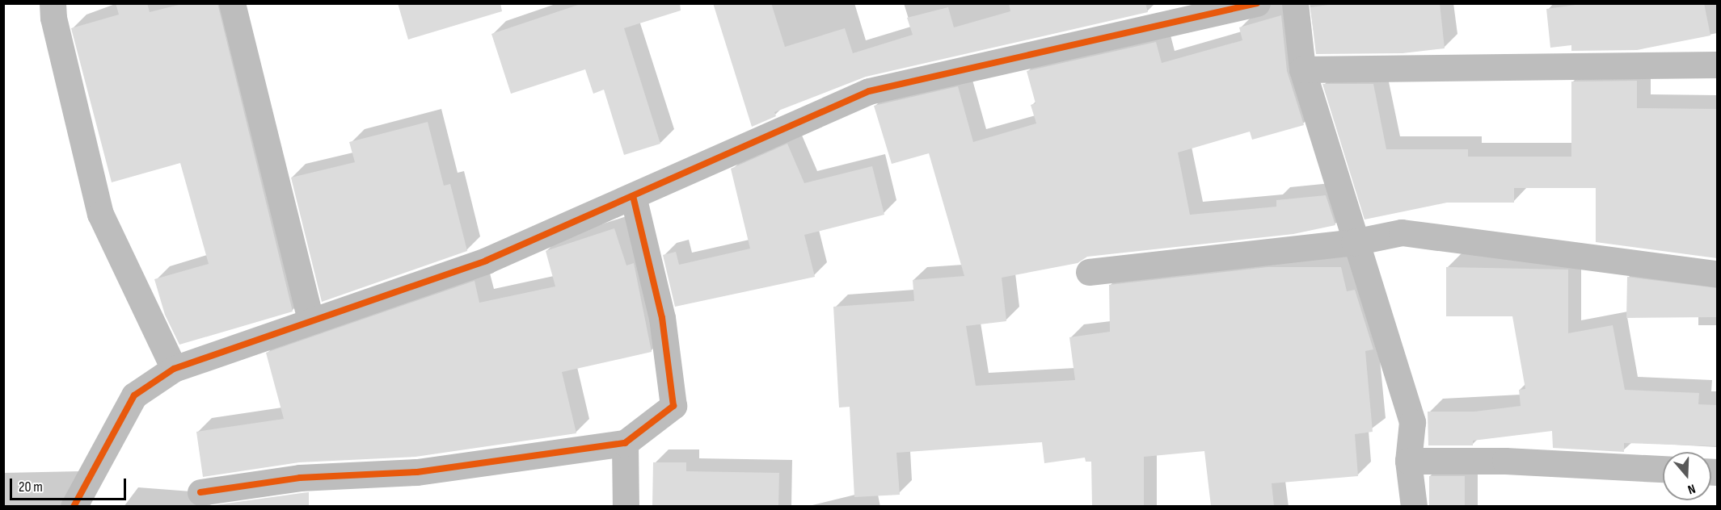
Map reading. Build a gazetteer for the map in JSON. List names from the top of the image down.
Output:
{
  "scale_bar": "20 m",
  "north": "bottom"
}
